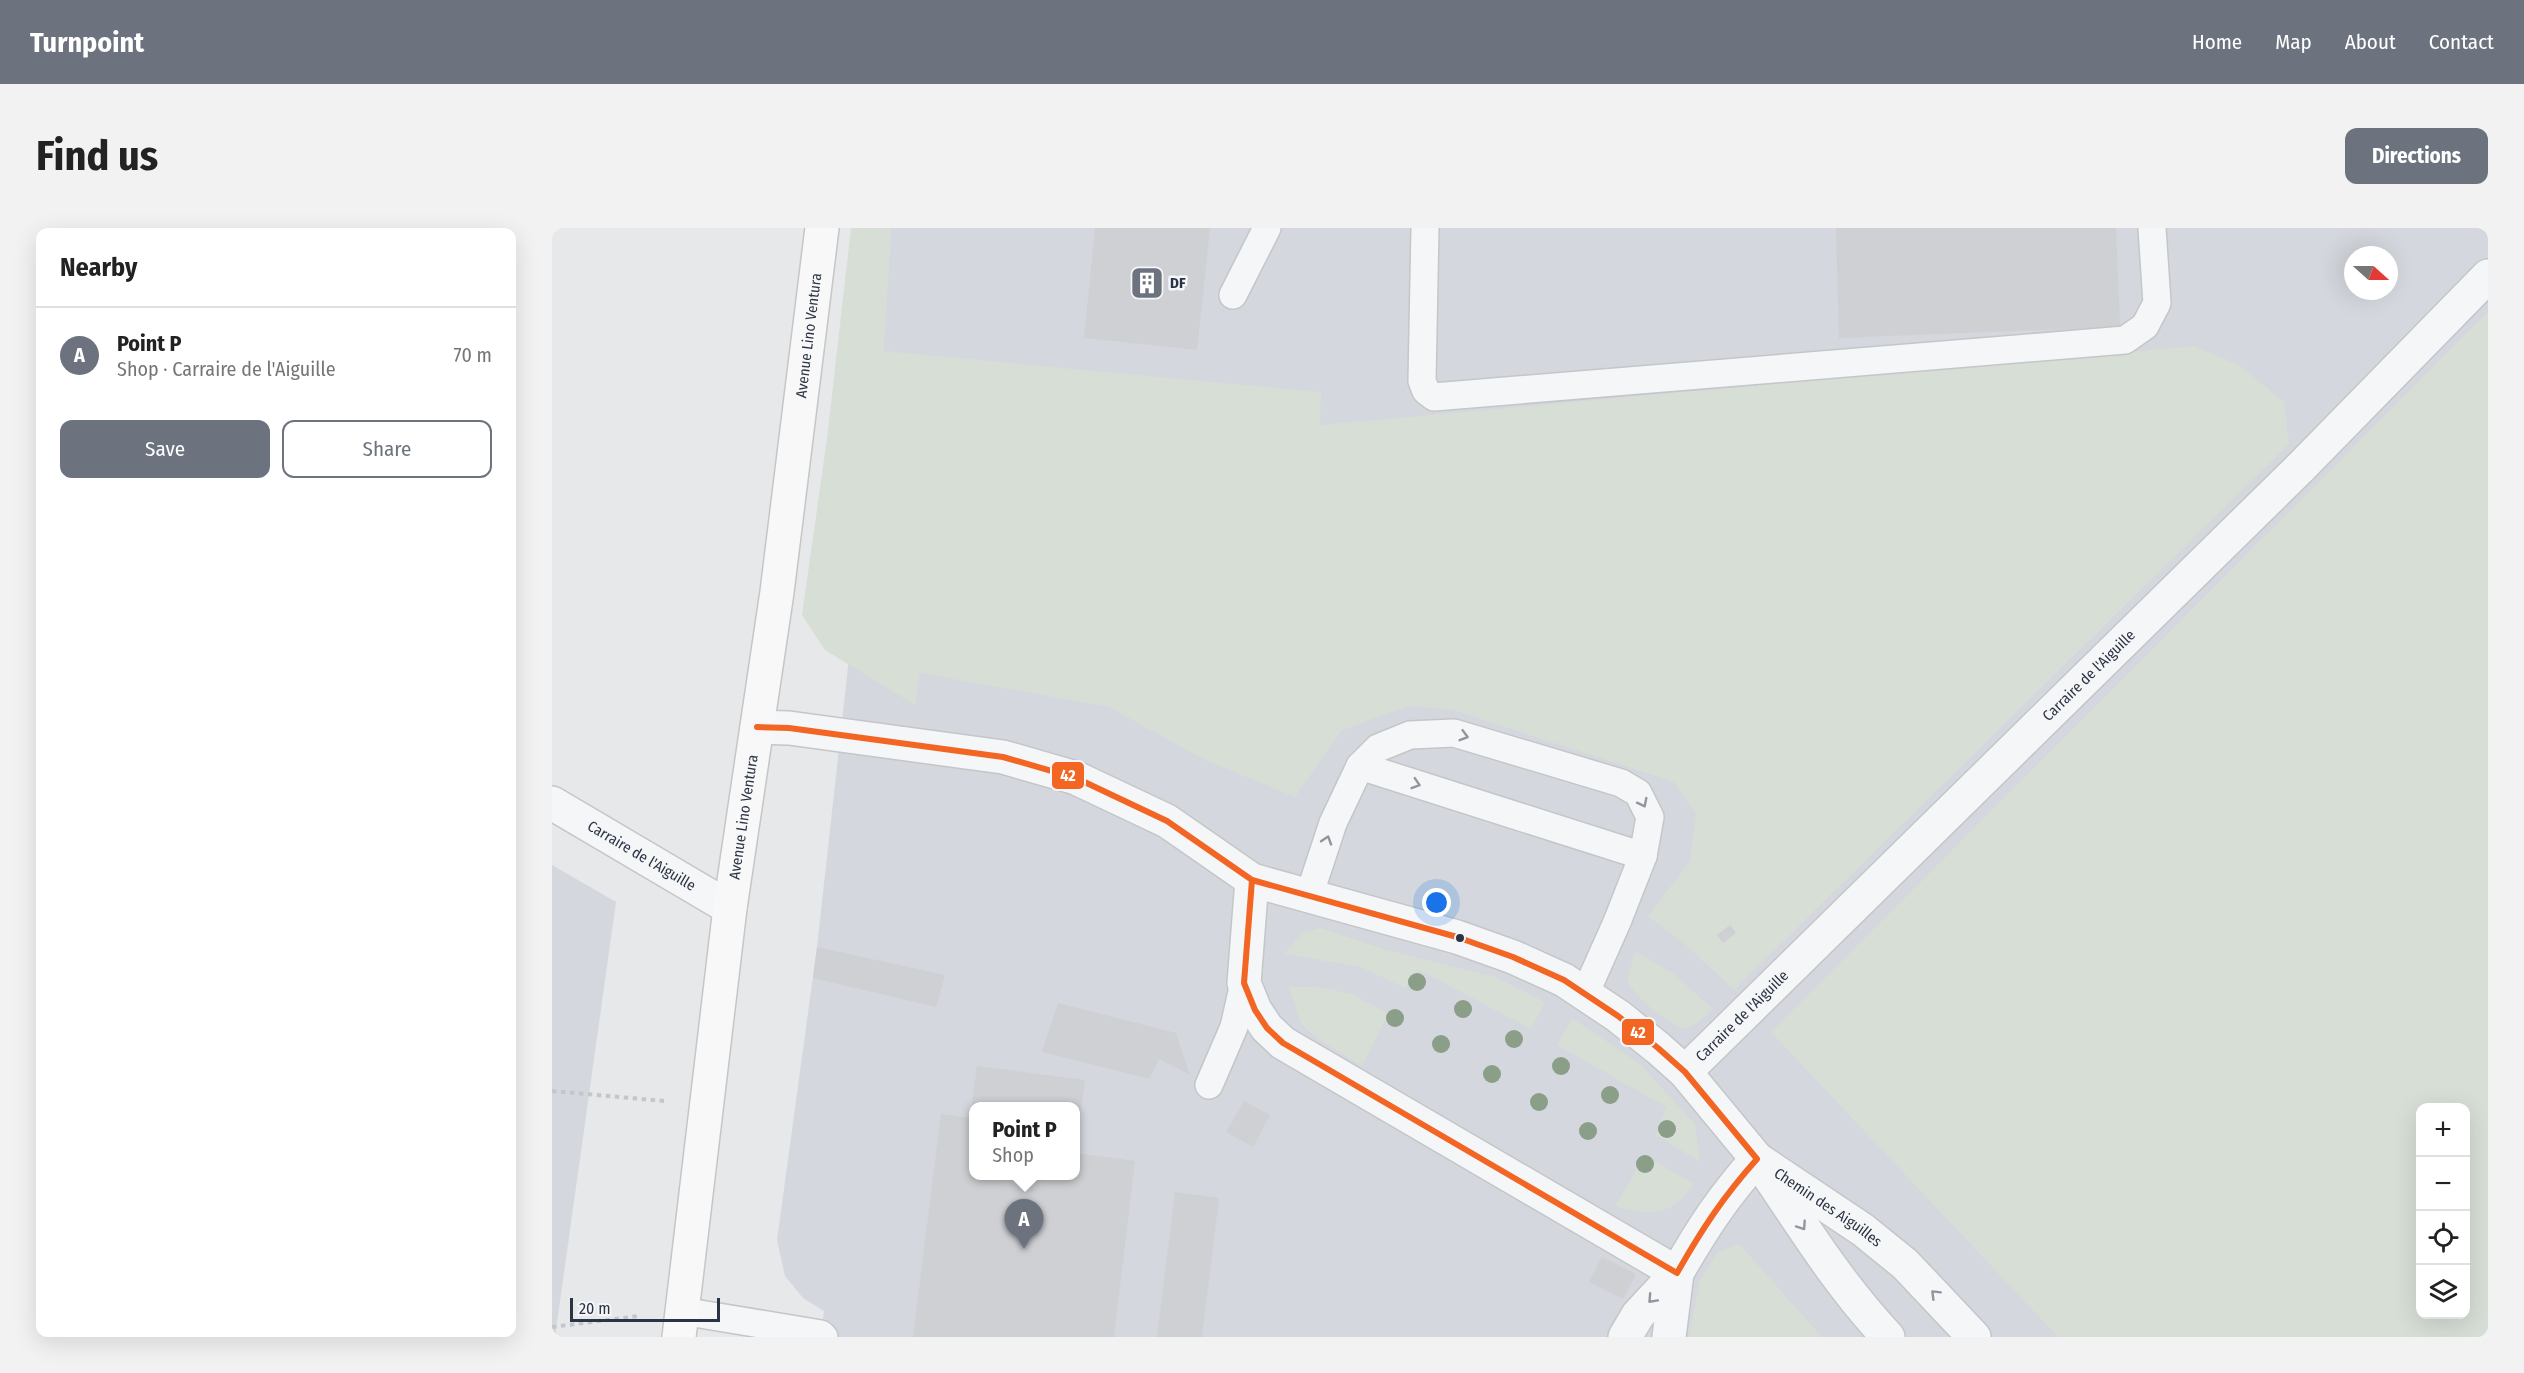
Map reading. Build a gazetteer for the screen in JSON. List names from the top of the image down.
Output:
{
  "streets": {
    "main road": ["Avenue Lino Ventura"],
    "street": ["Carraire de l'Aiguille", "Chemin des Aiguilles"]
  },
  "crossings": [
    ["Avenue Lino Ventura", "Carraire de l'Aiguille"],
    ["Carraire de l'Aiguille", "Chemin des Aiguilles"]
  ],
  "places": {
    "building": ["DF"]
  },
  "lines": ["transit line 42"],
  "scale_bar": "20 m",
  "north": "right",
  "page": {
    "header": "Turnpoint",
    "nav": [
      "Home",
      "Map",
      "About",
      "Contact"
    ],
    "buttons": [
      "Directions",
      ["Save", "Share"]
    ],
    "title": "Find us",
    "heading": "Nearby",
    "list": [
      {
        "mark": "A",
        "name": "Point P",
        "note": "Shop · Carraire de l'Aiguille",
        "value": "70 m"
      }
    ],
    "popup": ["Point P", "Shop"],
    "map_buttons": ["+", "−"],
    "pins": "A",
    "scale": "20 m"
  }
}
